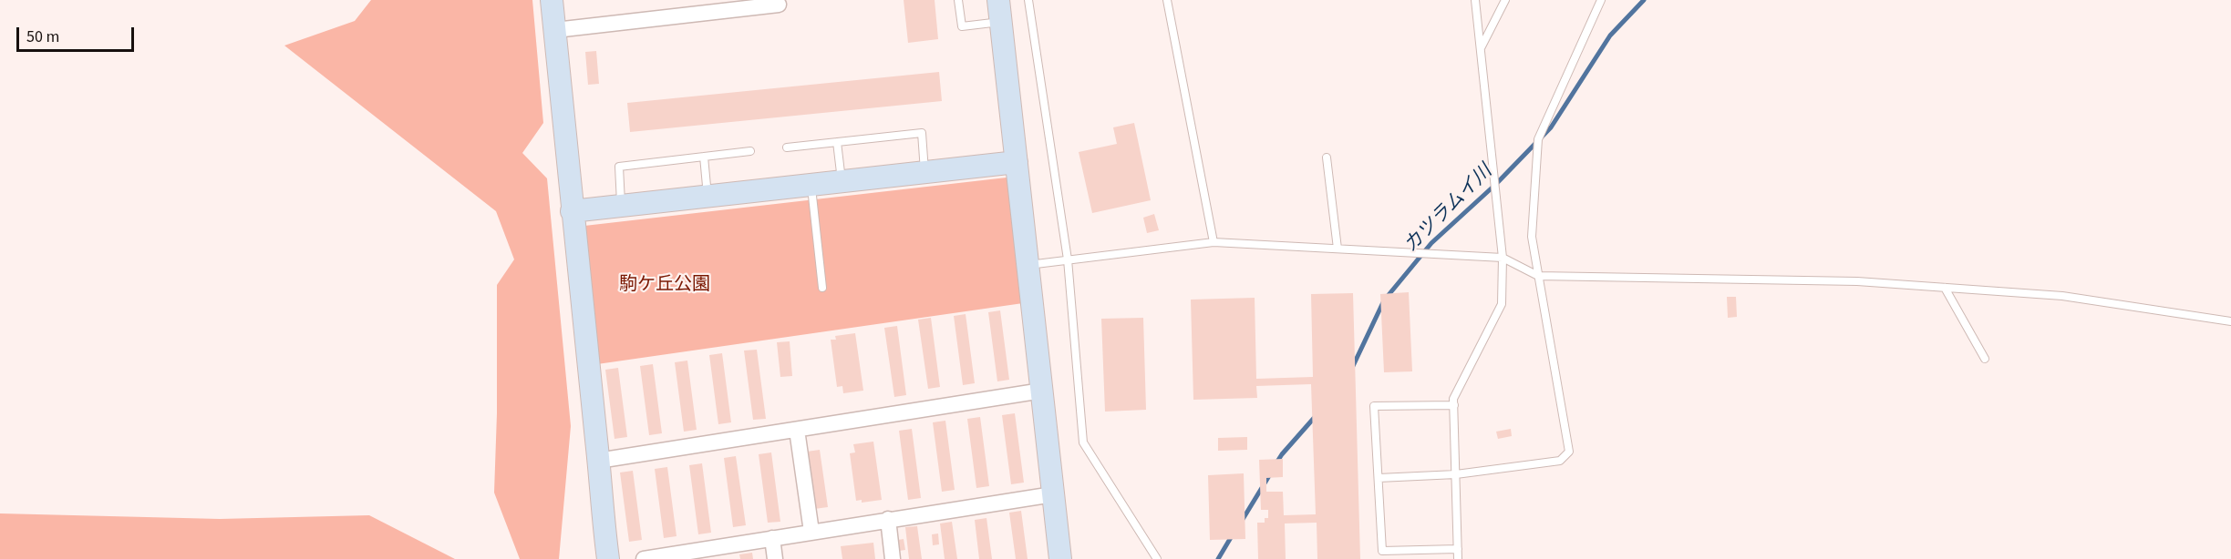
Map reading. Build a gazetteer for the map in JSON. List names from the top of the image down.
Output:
{
  "water": ["カツラムイ川"],
  "parks": ["駒ケ丘公園"],
  "scale_bar": "50 m"
}
